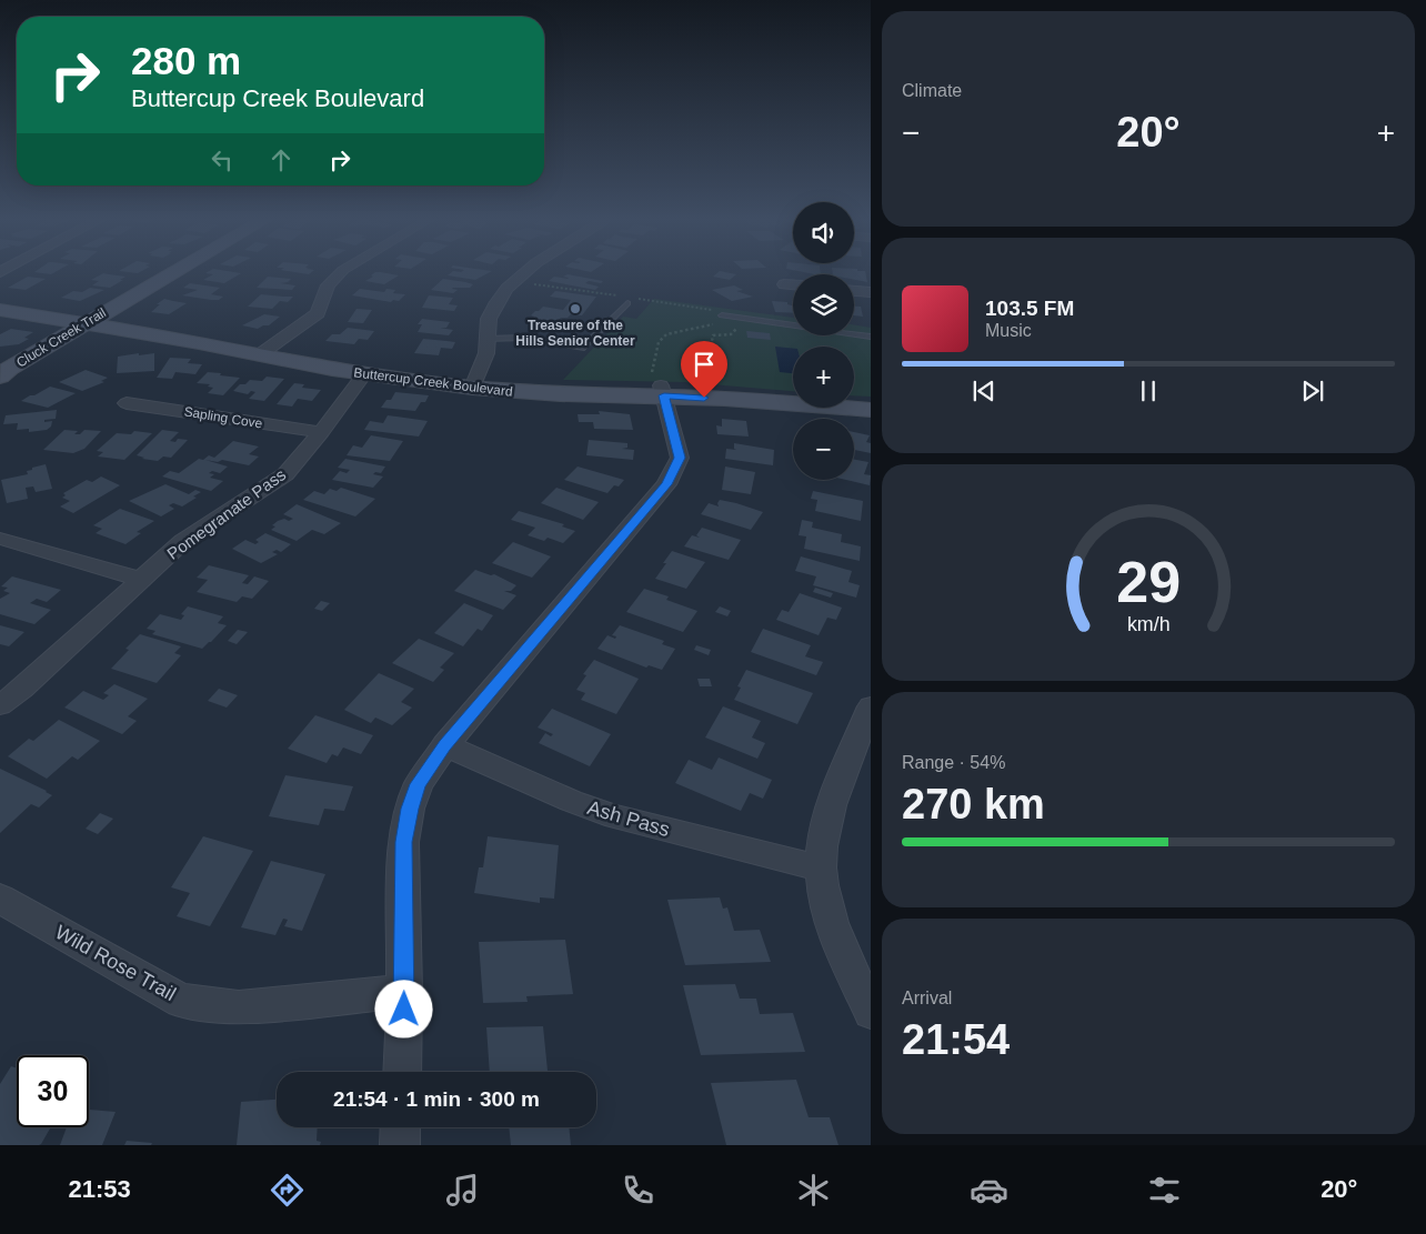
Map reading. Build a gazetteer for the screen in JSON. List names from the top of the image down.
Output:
{
  "streets": {
    "street": [
      "Cluck Creek Trail",
      "Buttercup Creek Boulevard",
      "Sapling Cove",
      "Pomegranate Pass",
      "Ash Pass",
      "Wild Rose Trail"
    ]
  },
  "crossings": [
    ["Cluck Creek Trail", "Buttercup Creek Boulevard"],
    ["Buttercup Creek Boulevard", "Pomegranate Pass"],
    ["Sapling Cove", "Pomegranate Pass"]
  ],
  "places": ["Treasure of the Hills Senior Center"],
  "page": {
    "tile": [
      "Climate",
      ["Range · 54%", "270 km"],
      ["Arrival", "21:54"]
    ],
    "turn": ["280 m", "Buttercup Creek Boulevard"],
    "heat": ["−", "20°", "+"],
    "map_buttons": ["+", "−"],
    "song": ["103.5 FM", "Music"],
    "limit": "30",
    "trip": "21:54 · 1 min · 300 m",
    "tabs": ["21:53", "20°"],
    "gauge": ["29", "km/h"]
  }
}
